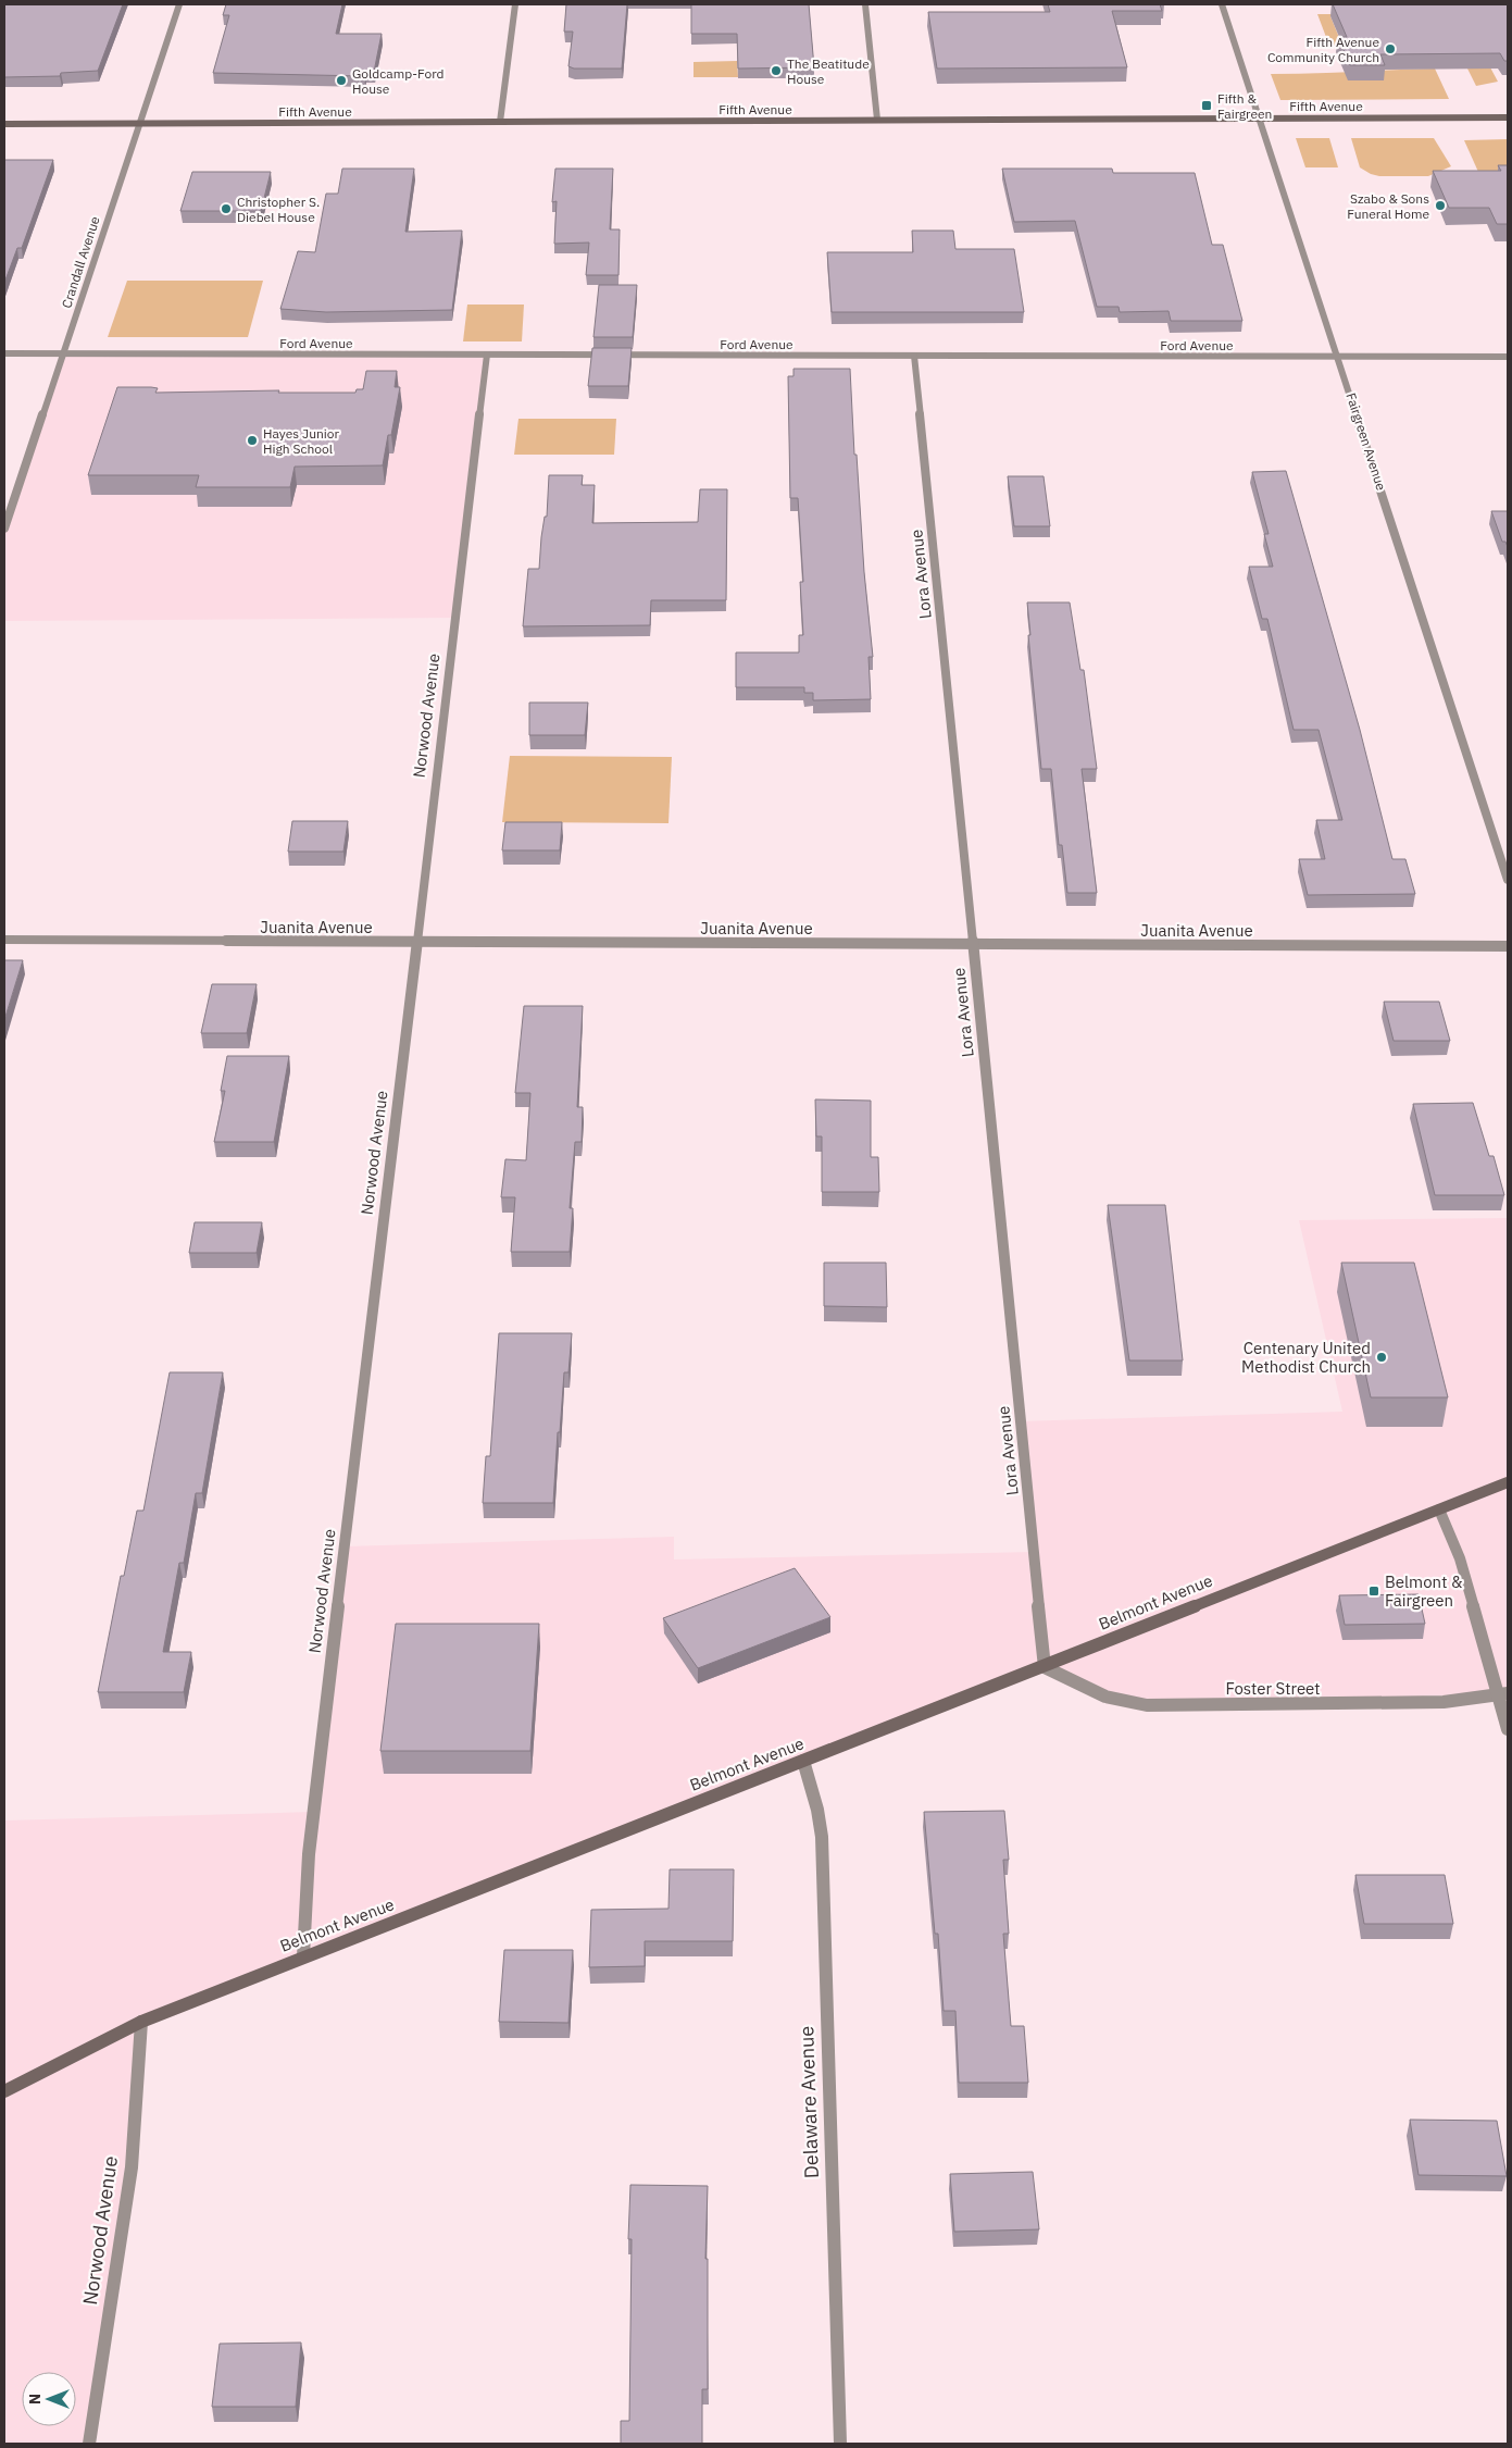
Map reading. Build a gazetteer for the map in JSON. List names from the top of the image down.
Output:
{
  "streets": {
    "street": [
      "Fifth Avenue",
      "Crandall Avenue",
      "Ford Avenue",
      "Fairgreen Avenue",
      "Lora Avenue",
      "Norwood Avenue",
      "Juanita Avenue",
      "Belmont Avenue",
      "Foster Street",
      "Delaware Avenue"
    ]
  },
  "crossings": [
    ["Fifth Avenue", "Crandall Avenue"],
    ["Fifth Avenue", "Fairgreen Avenue"],
    ["Crandall Avenue", "Ford Avenue"],
    ["Ford Avenue", "Fairgreen Avenue"],
    ["Ford Avenue", "Lora Avenue"],
    ["Ford Avenue", "Norwood Avenue"],
    ["Lora Avenue", "Juanita Avenue"],
    ["Lora Avenue", "Belmont Avenue"],
    ["Lora Avenue", "Foster Street"],
    ["Norwood Avenue", "Juanita Avenue"],
    ["Norwood Avenue", "Belmont Avenue"],
    ["Belmont Avenue", "Foster Street"],
    ["Belmont Avenue", "Delaware Avenue"]
  ],
  "places": {
    "other": [
      "Fifth Avenue Community Church",
      "The Beatitude House",
      "Goldcamp-Ford House",
      "Szabo & Sons Funeral Home",
      "Christopher S. Diebel House",
      "Hayes Junior High School",
      "Centenary United Methodist Church"
    ],
    "transit": ["Fifth & Fairgreen", "Belmont & Fairgreen"]
  },
  "north": "left"
}
